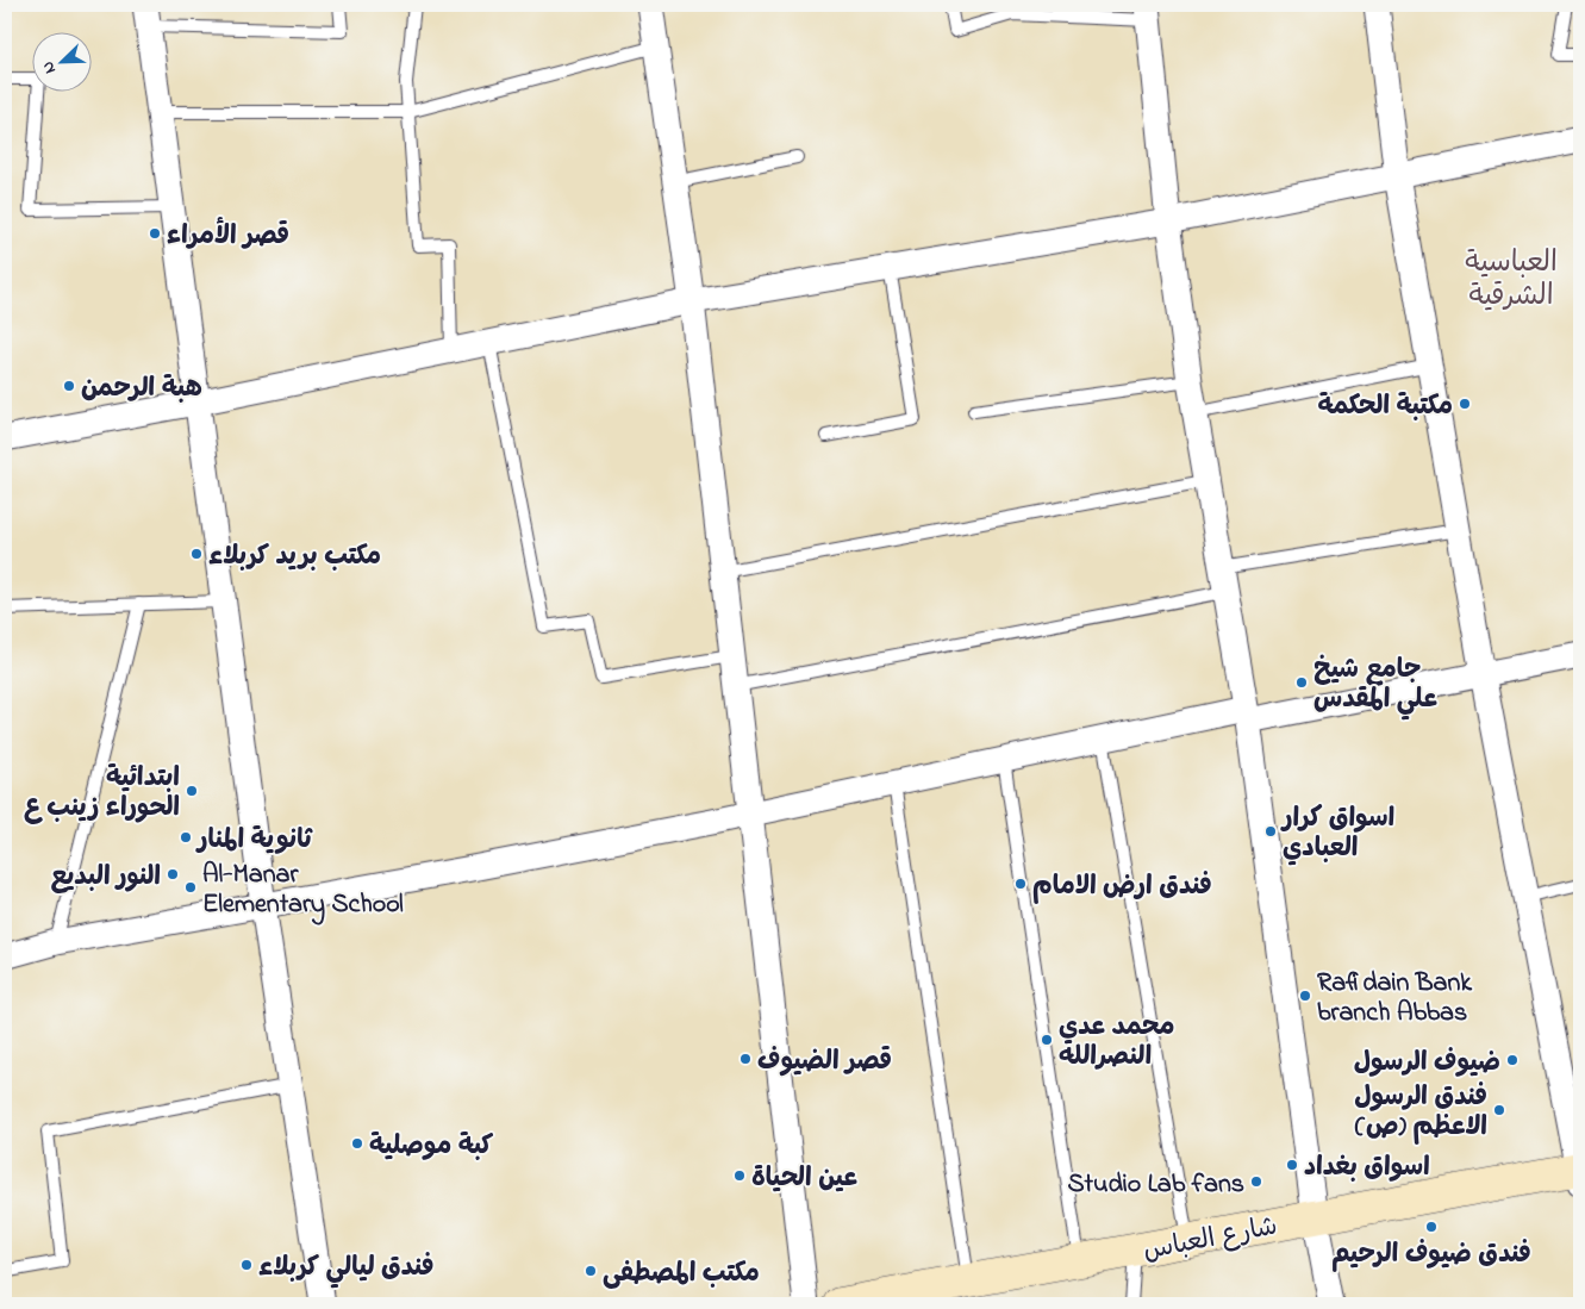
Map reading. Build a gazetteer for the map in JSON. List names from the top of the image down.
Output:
{
  "streets": {
    "main road": ["شارع العباس"]
  },
  "districts": ["العباسية الشرقية"],
  "places": [
    "قصر الأمراء",
    "هبة الرحمن",
    "مكتبة الحكمة",
    "مكتب بريد كربلاء",
    "جامع شيخ علي المقدس",
    "ابتدائية الحوراء زينب ع",
    "اسواق كرار العبادي",
    "ثانوية المنار",
    "النور البديع",
    "فندق ارض الامام",
    "Al-Manar Elementary School",
    "Rafidain Bank branch Abbas",
    "محمد عدي النصرالله",
    "قصر الضيوف",
    "ضيوف الرسول",
    "فندق الرسول الاعظم (ص)",
    "كبة موصلية",
    "اسواق بغداد",
    "عين الحياة",
    "Studio Lab fans",
    "فندق ضيوف الرحيم",
    "فندق ليالي كربلاء",
    "مكتب المصطفى"
  ],
  "north": "bottom left"
}
